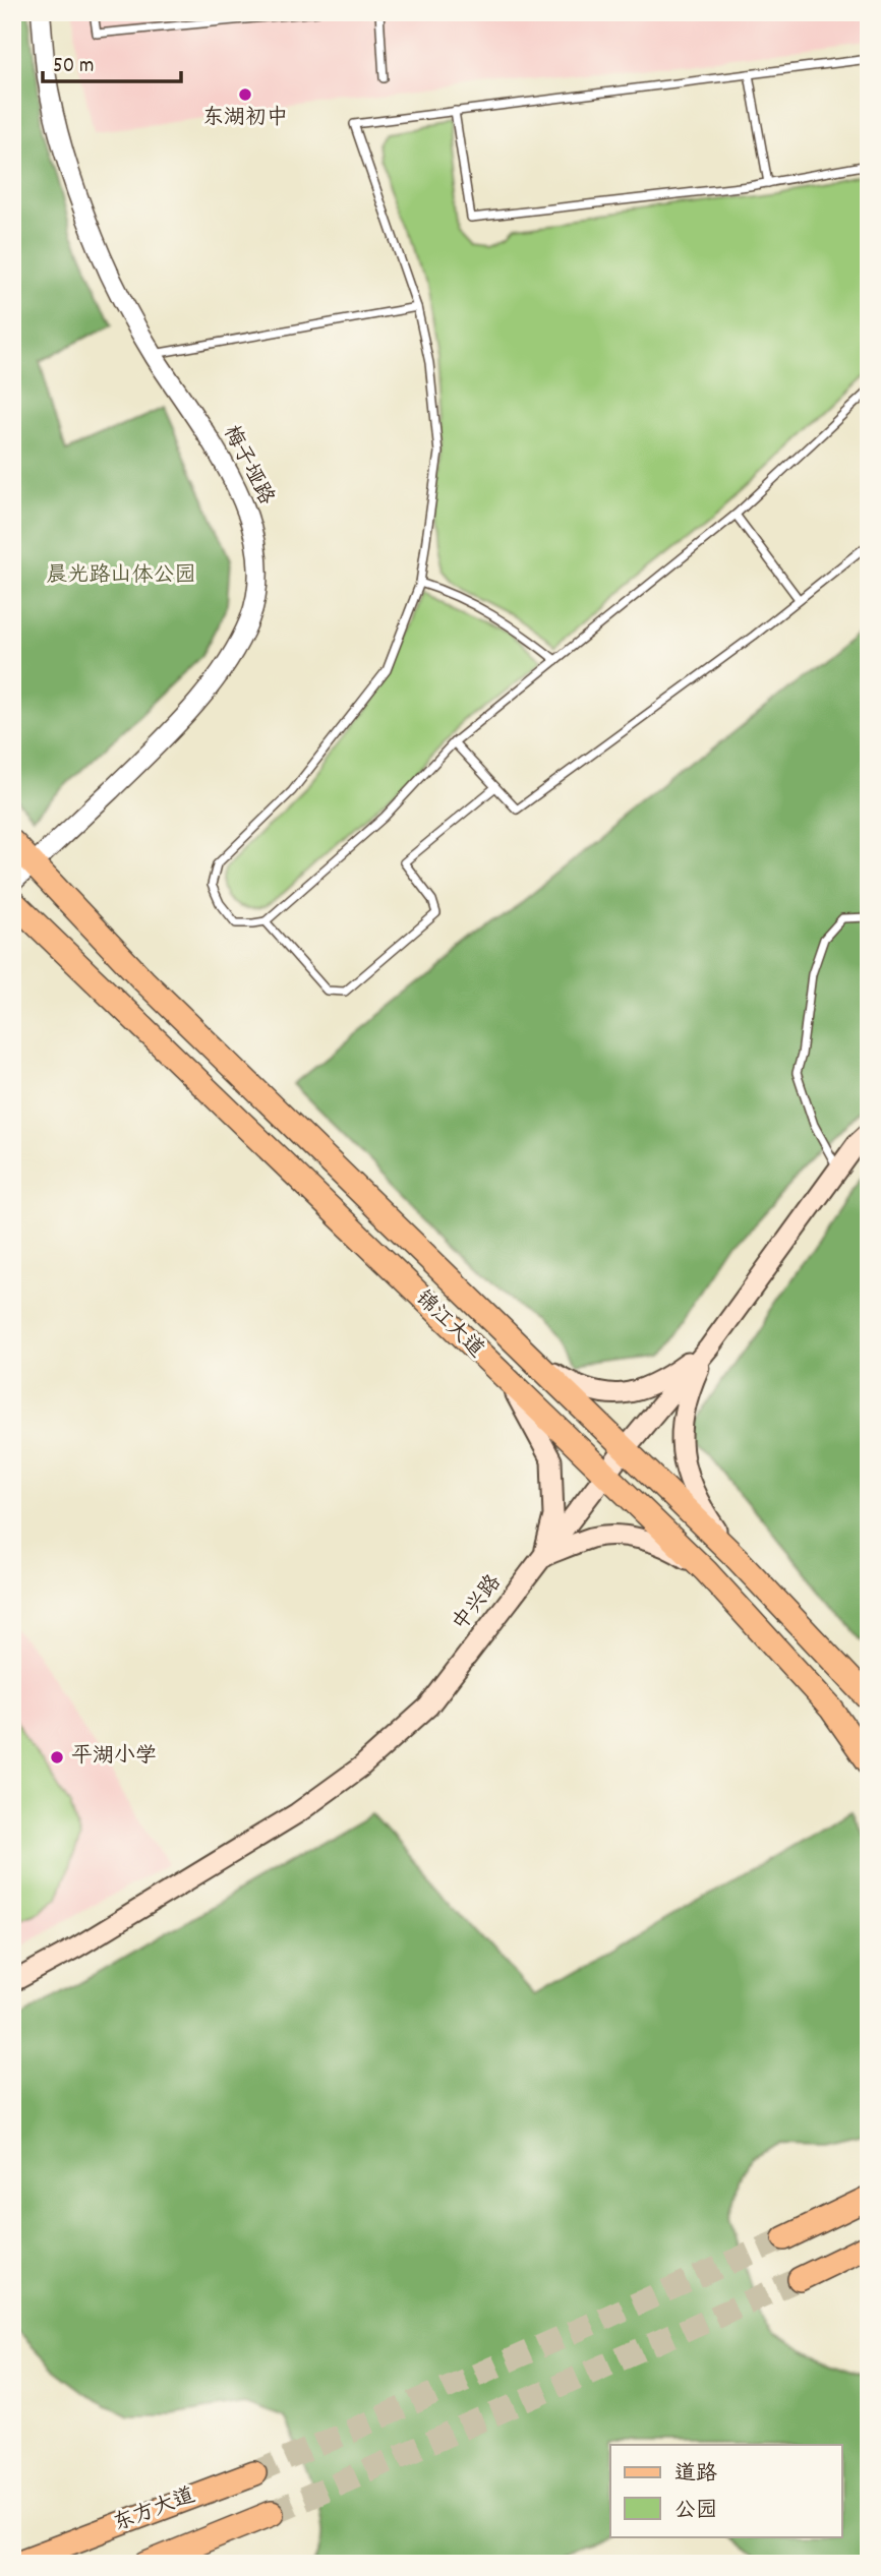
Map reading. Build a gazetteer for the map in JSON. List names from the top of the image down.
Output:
{
  "streets": {
    "main road": ["锦江大道", "中兴路", "东方大道"],
    "street": ["梅子垭路"]
  },
  "crossings": [
    ["梅子垭路", "锦江大道"],
    ["锦江大道", "中兴路"]
  ],
  "parks": ["晨光路山体公园"],
  "places": ["东湖初中", "平湖小学"],
  "legend": ["道路", "公园"],
  "scale_bar": "50 m"
}
